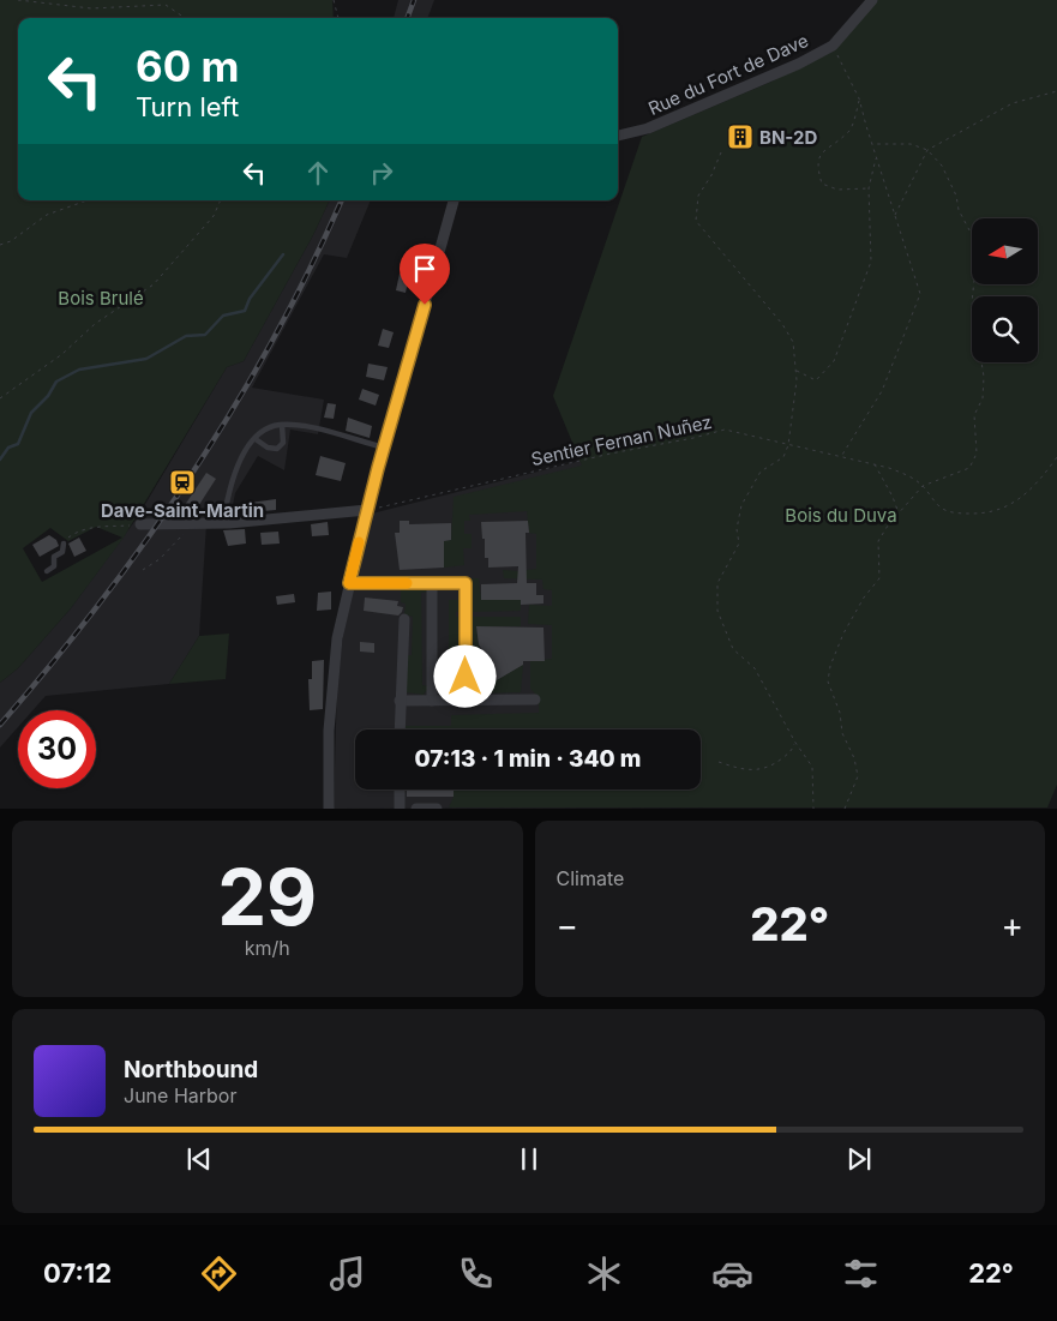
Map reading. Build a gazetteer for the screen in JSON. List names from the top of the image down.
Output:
{
  "streets": {
    "street": ["Rue du Fort de Dave"],
    "path": ["Sentier Fernan Nuñez"]
  },
  "parks": ["Bois Brulé", "Bois du Duva"],
  "places": {
    "building": ["BN-2D"],
    "station": ["Dave-Saint-Martin"]
  },
  "north": "left",
  "page": {
    "turn": ["60 m", "Turn left"],
    "limit": "30",
    "trip": "07:13 · 1 min · 340 m",
    "tile": [
      ["29", "km/h"],
      "Climate"
    ],
    "heat": ["−", "22°", "+"],
    "song": ["Northbound", "June Harbor"],
    "tabs": ["07:12", "22°"]
  }
}
